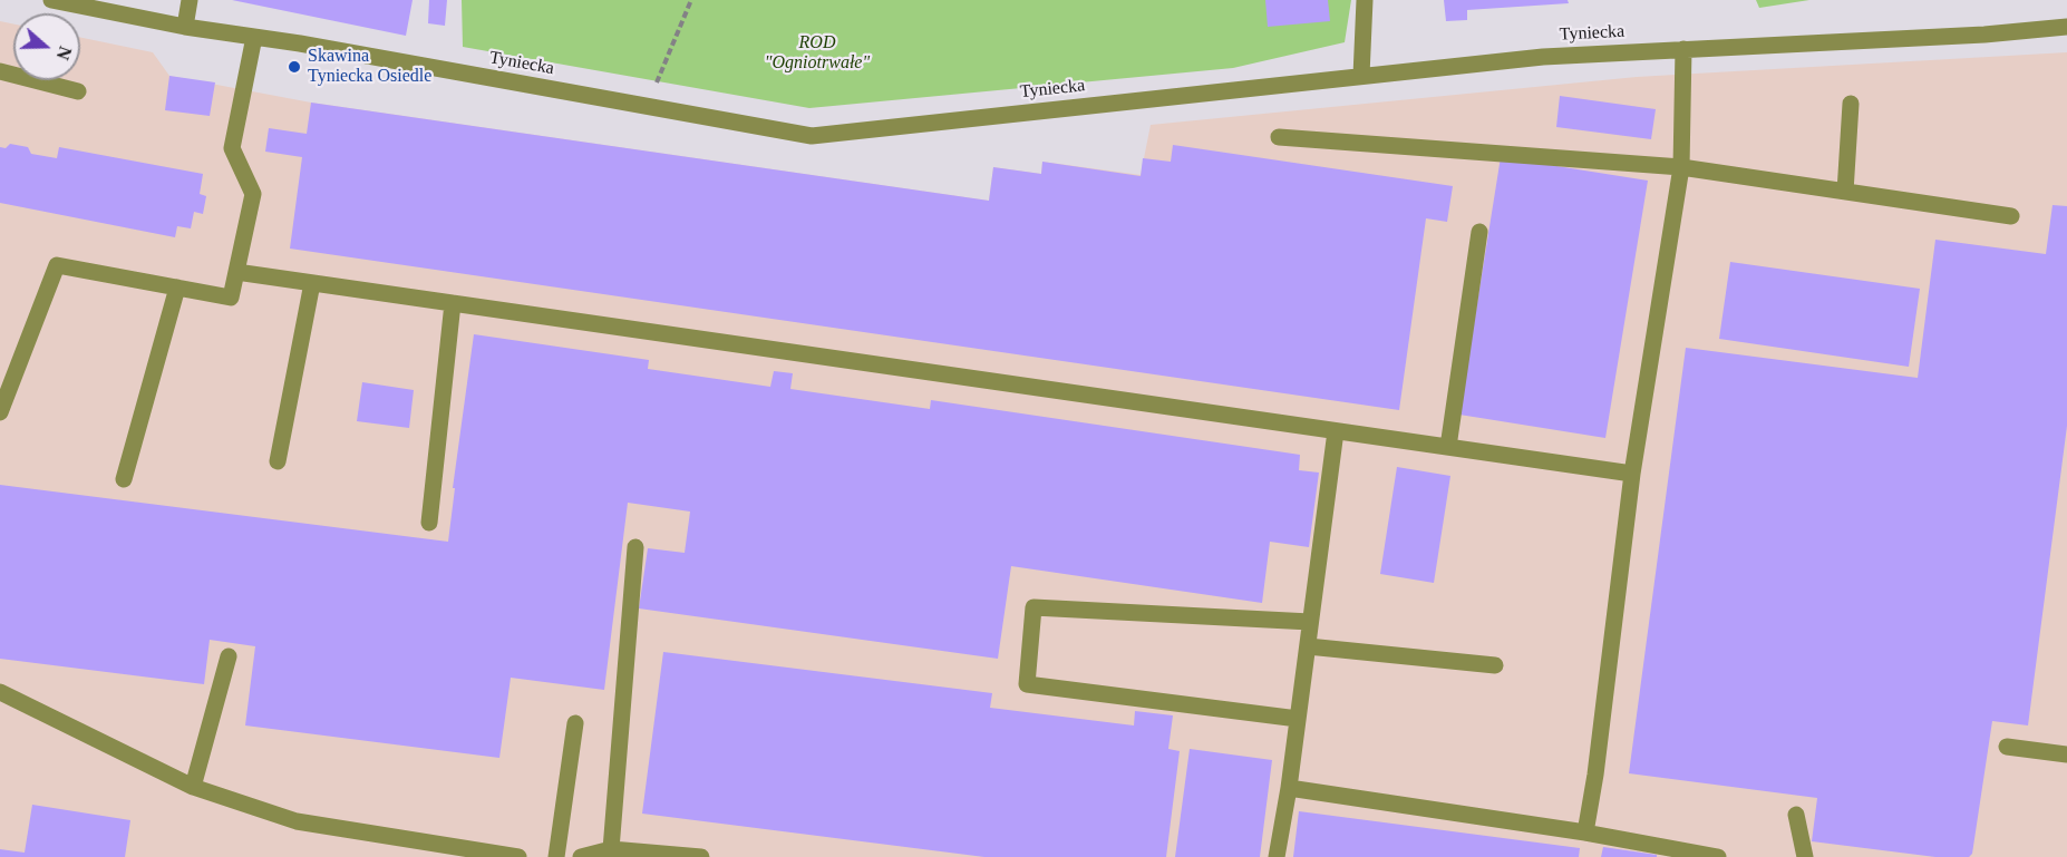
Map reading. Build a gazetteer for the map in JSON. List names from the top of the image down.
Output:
{
  "streets": {
    "street": ["Tyniecka"]
  },
  "parks": ["ROD \"Ogniotrwałe\""],
  "places": ["Skawina Tyniecka Osiedle"],
  "north": "right"
}
